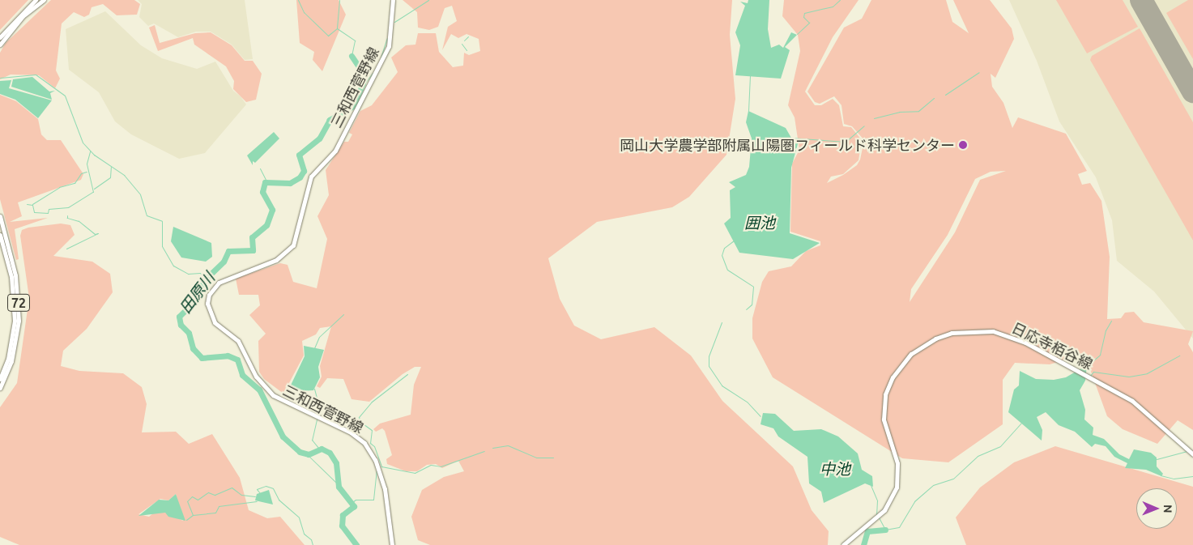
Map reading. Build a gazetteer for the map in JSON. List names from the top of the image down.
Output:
{
  "streets": {
    "main road": ["三和西菅野線", "72", "日応寺栢谷線"]
  },
  "water": ["囲池", "田原川", "中池"],
  "places": ["岡山大学農学部附属山陽圏フィールド科学センター"],
  "north": "right"
}
